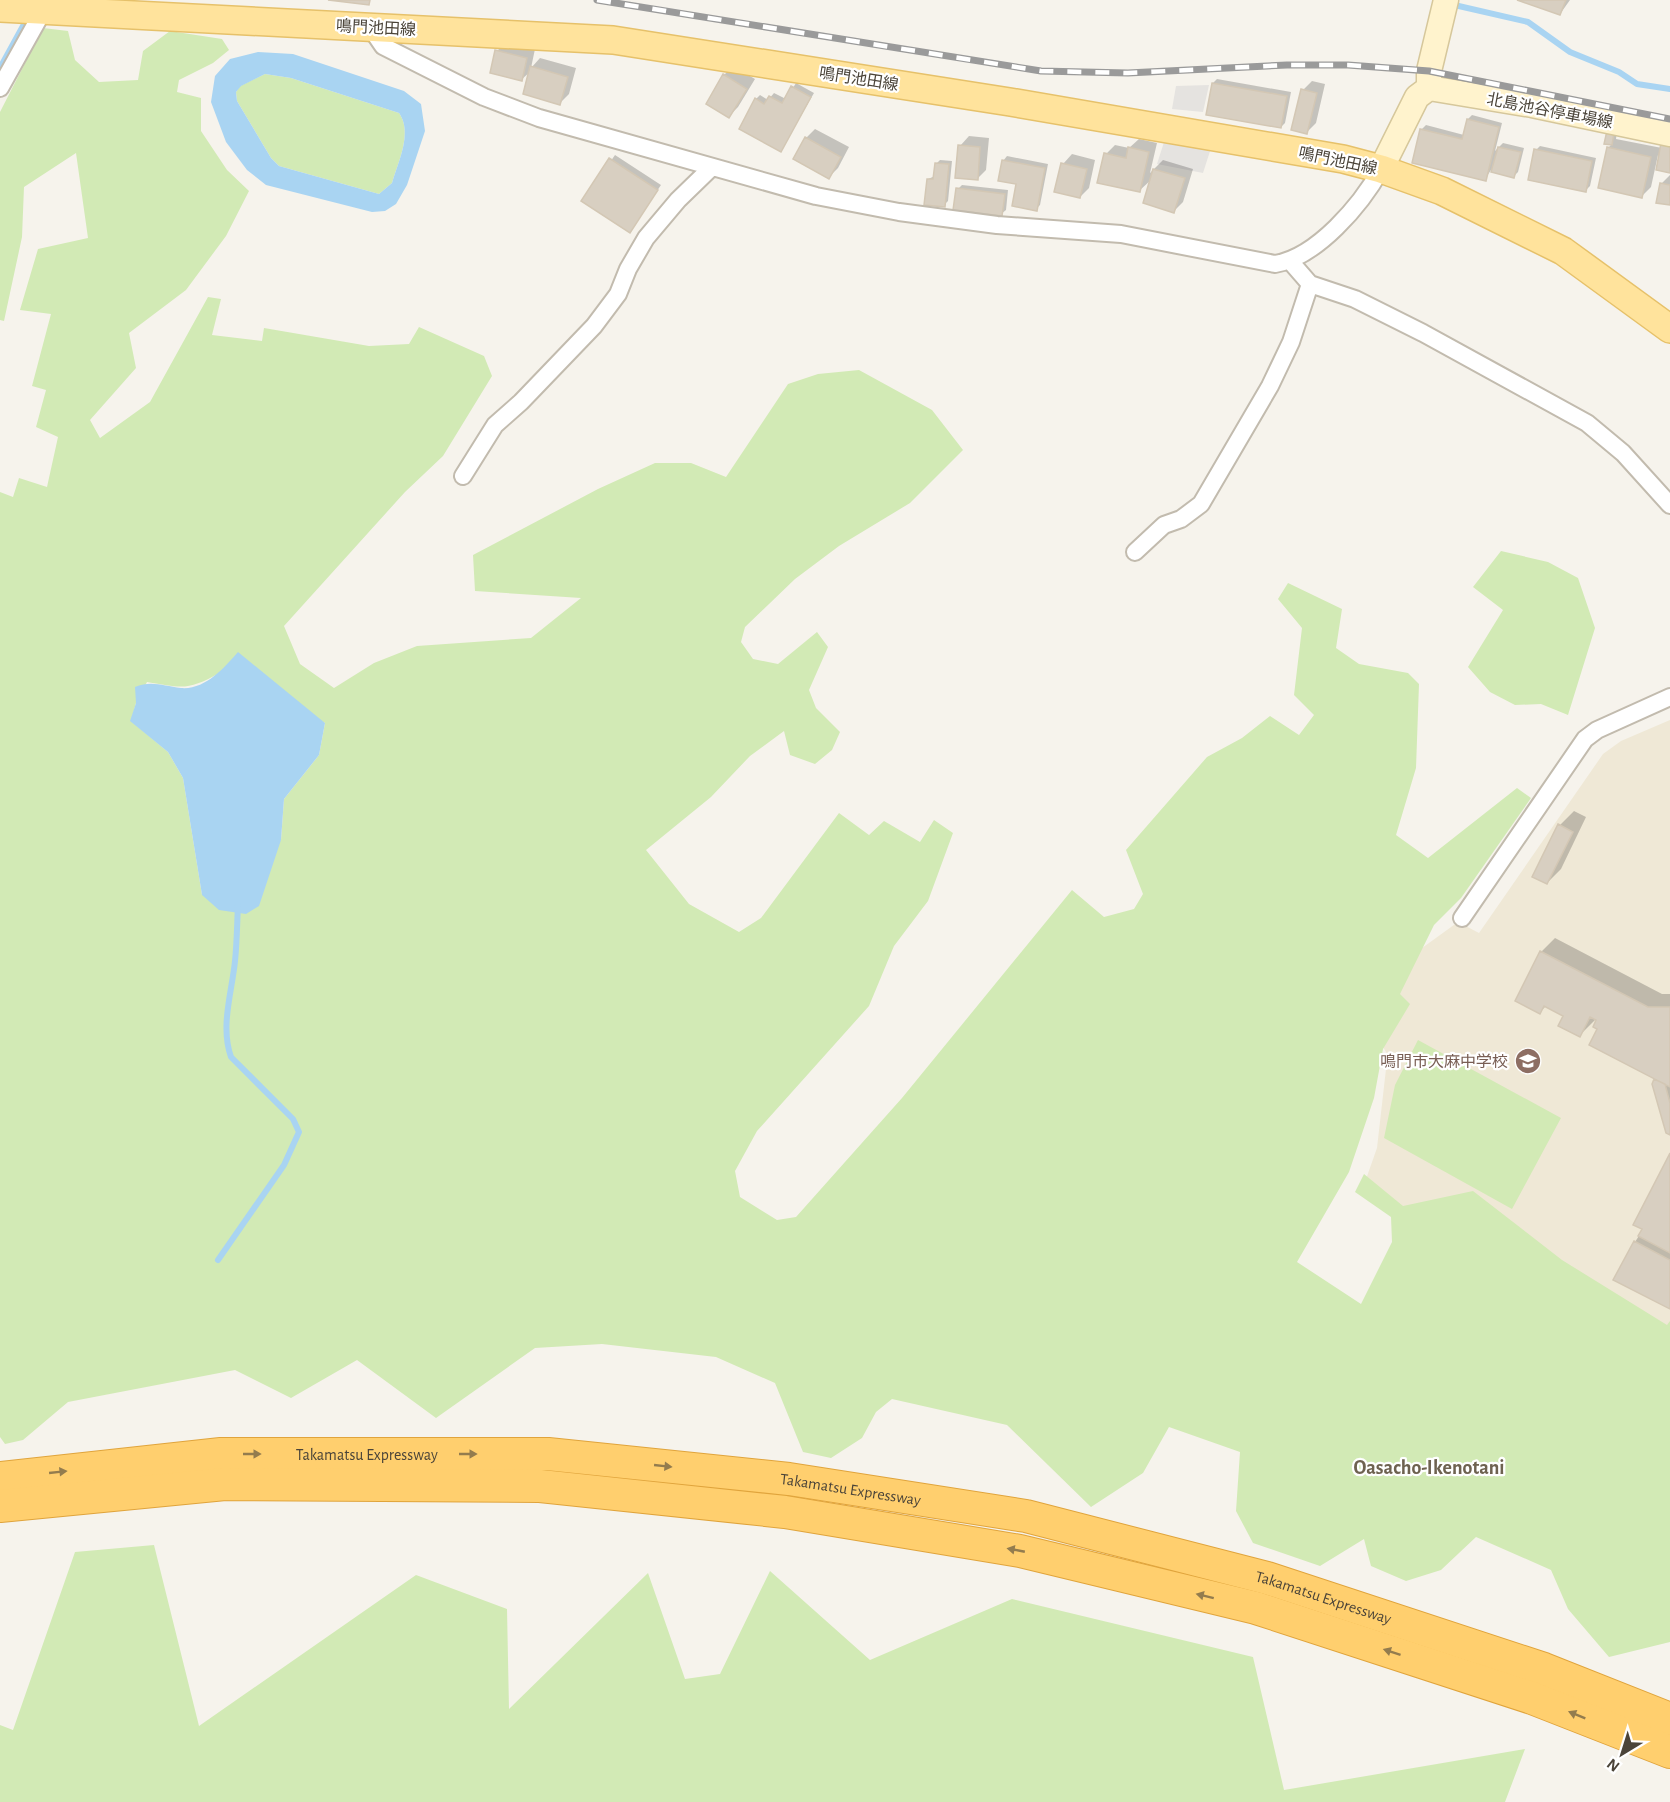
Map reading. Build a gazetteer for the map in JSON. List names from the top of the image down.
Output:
{
  "streets": {
    "highway": ["Takamatsu Expressway"],
    "main road": ["鳴門池田線", "北島池谷停車場線"]
  },
  "districts": ["Oasacho-Ikenotani"],
  "places": {
    "school or university": ["鳴門市大麻中学校"]
  },
  "north": "bottom left"
}
